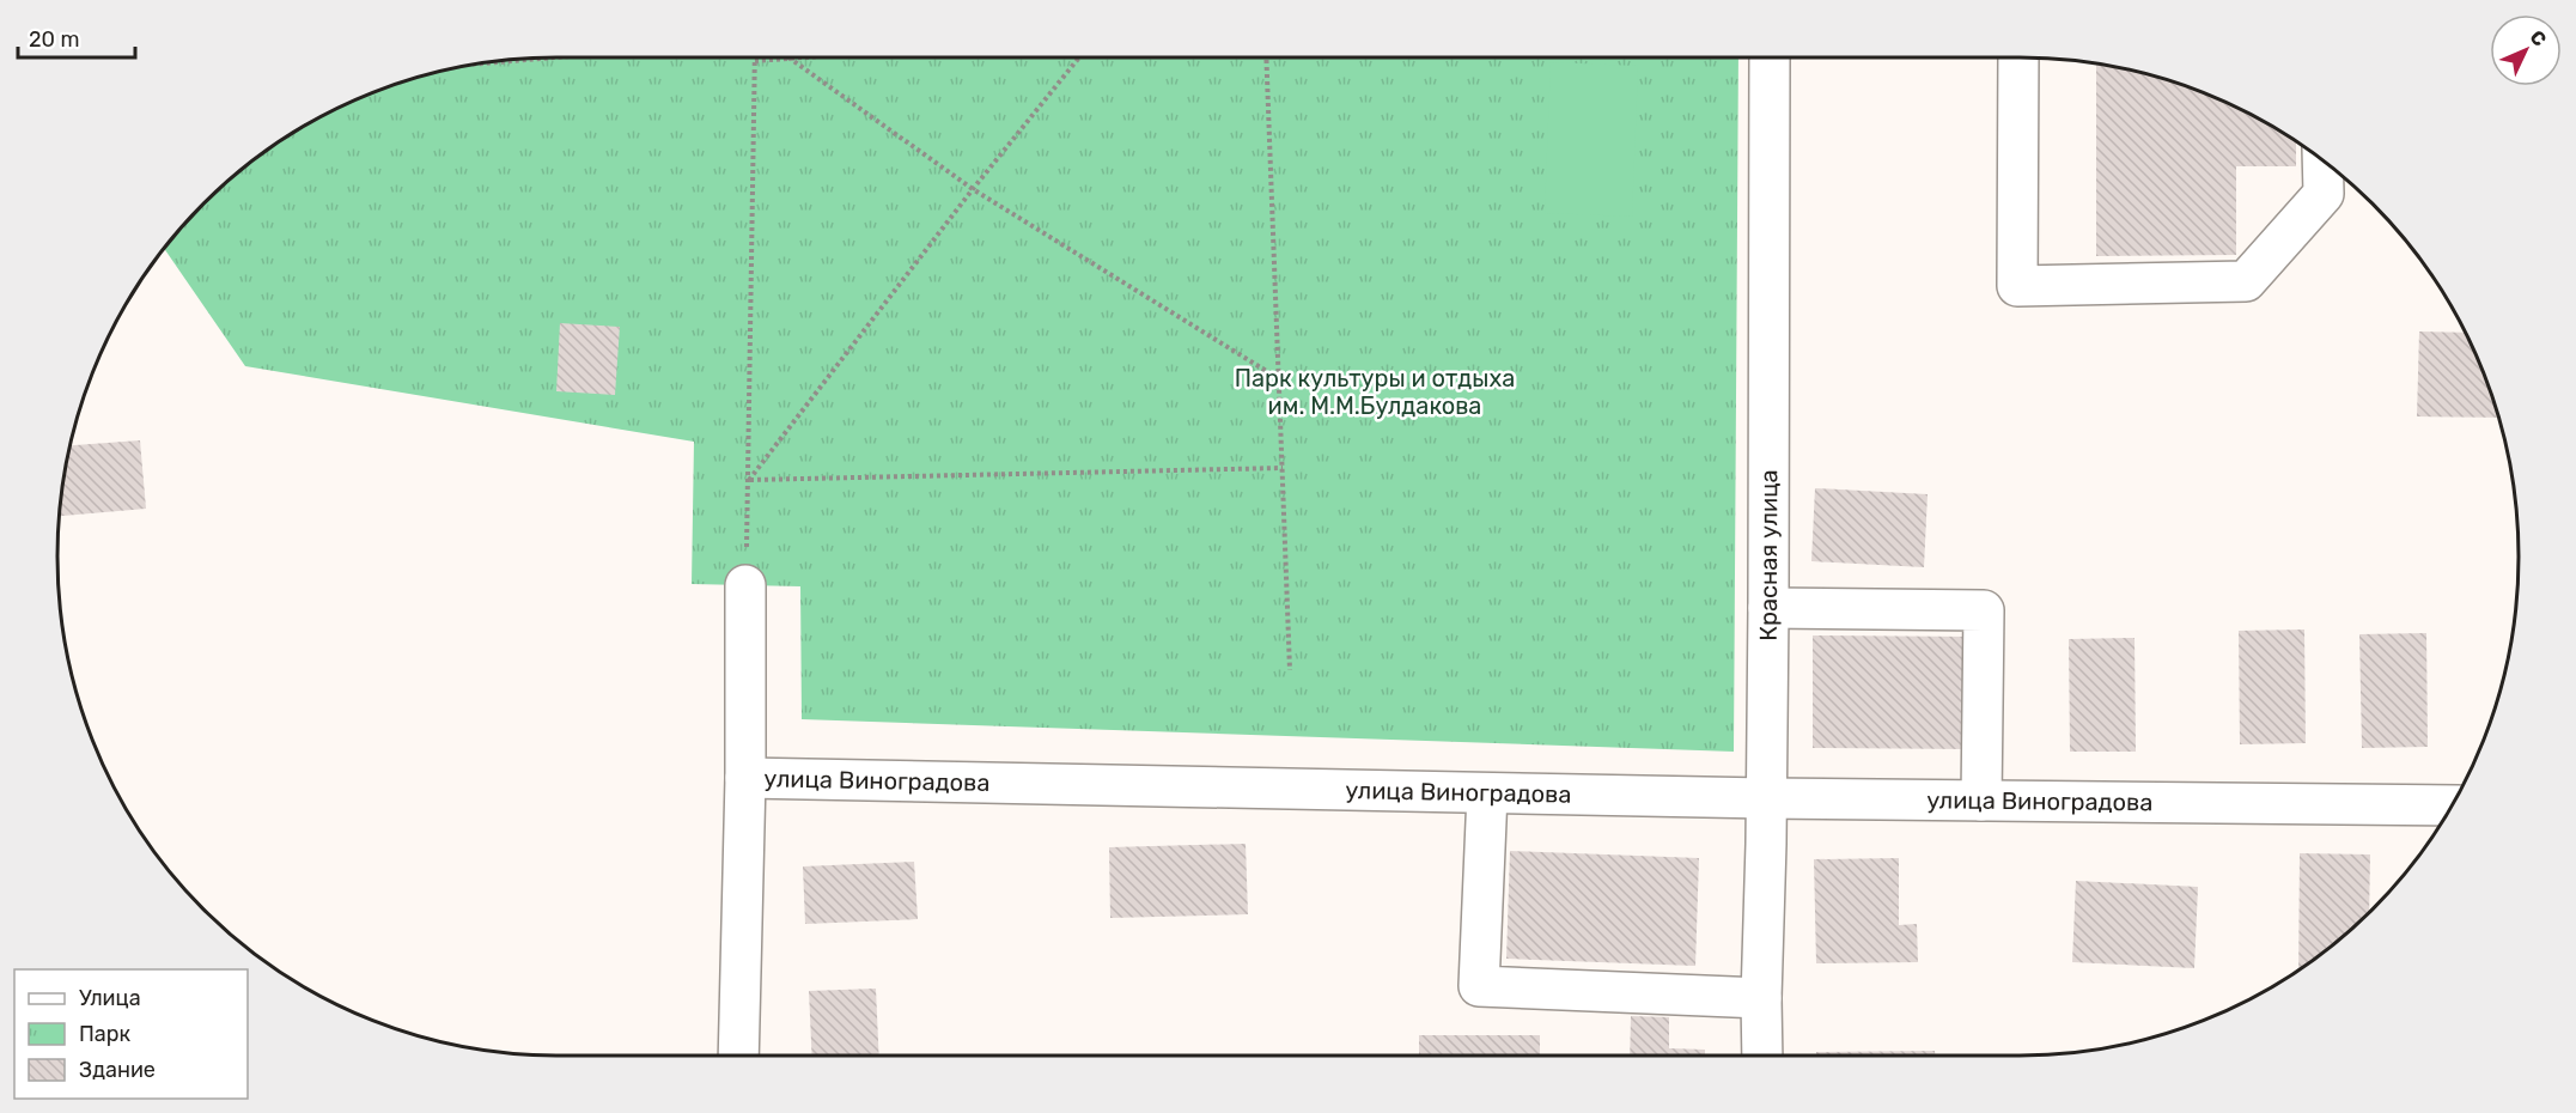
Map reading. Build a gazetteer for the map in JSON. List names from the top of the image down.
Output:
{
  "streets": {
    "street": ["Красная улица", "улица Виноградова"]
  },
  "crossings": [
    ["Красная улица", "улица Виноградова"]
  ],
  "parks": ["Парк культуры и отдыха им. М.М.Булдакова"],
  "legend": ["Улица", "Парк", "Здание"],
  "scale_bar": "20 m",
  "north": "top right"
}
